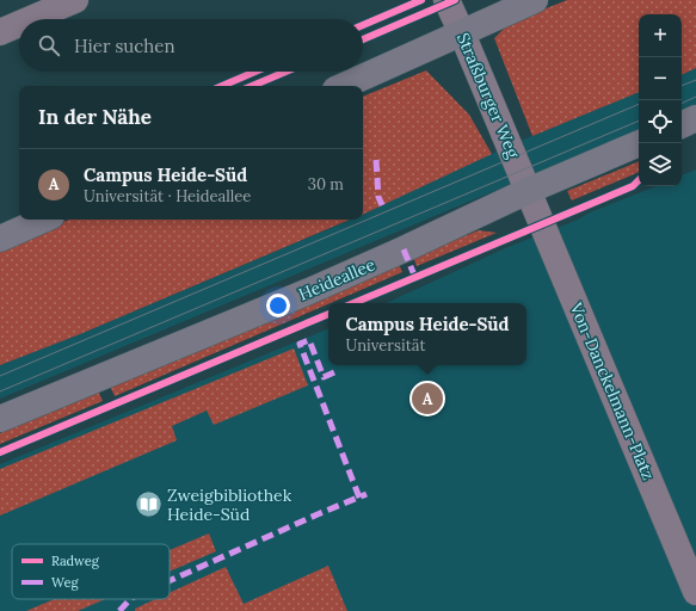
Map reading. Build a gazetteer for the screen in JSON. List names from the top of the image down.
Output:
{
  "streets": {
    "main road": ["Heideallee"],
    "street": ["Straßburger Weg", "Von-Danckelmann-Platz"]
  },
  "crossings": [
    ["Straßburger Weg", "Heideallee"],
    ["Straßburger Weg", "Von-Danckelmann-Platz"],
    ["Heideallee", "Von-Danckelmann-Platz"]
  ],
  "places": {
    "library": ["Zweigbibliothek Heide-Süd"]
  },
  "legend": ["Radweg", "Weg"],
  "page": {
    "map_buttons": ["+", "−"],
    "search": "Hier suchen",
    "heading": "In der Nähe",
    "list": [
      {
        "mark": "A",
        "name": "Campus Heide-Süd",
        "note": "Universität · Heideallee",
        "value": "30 m"
      }
    ],
    "popup": ["Campus Heide-Süd", "Universität"],
    "pins": "A"
  }
}
